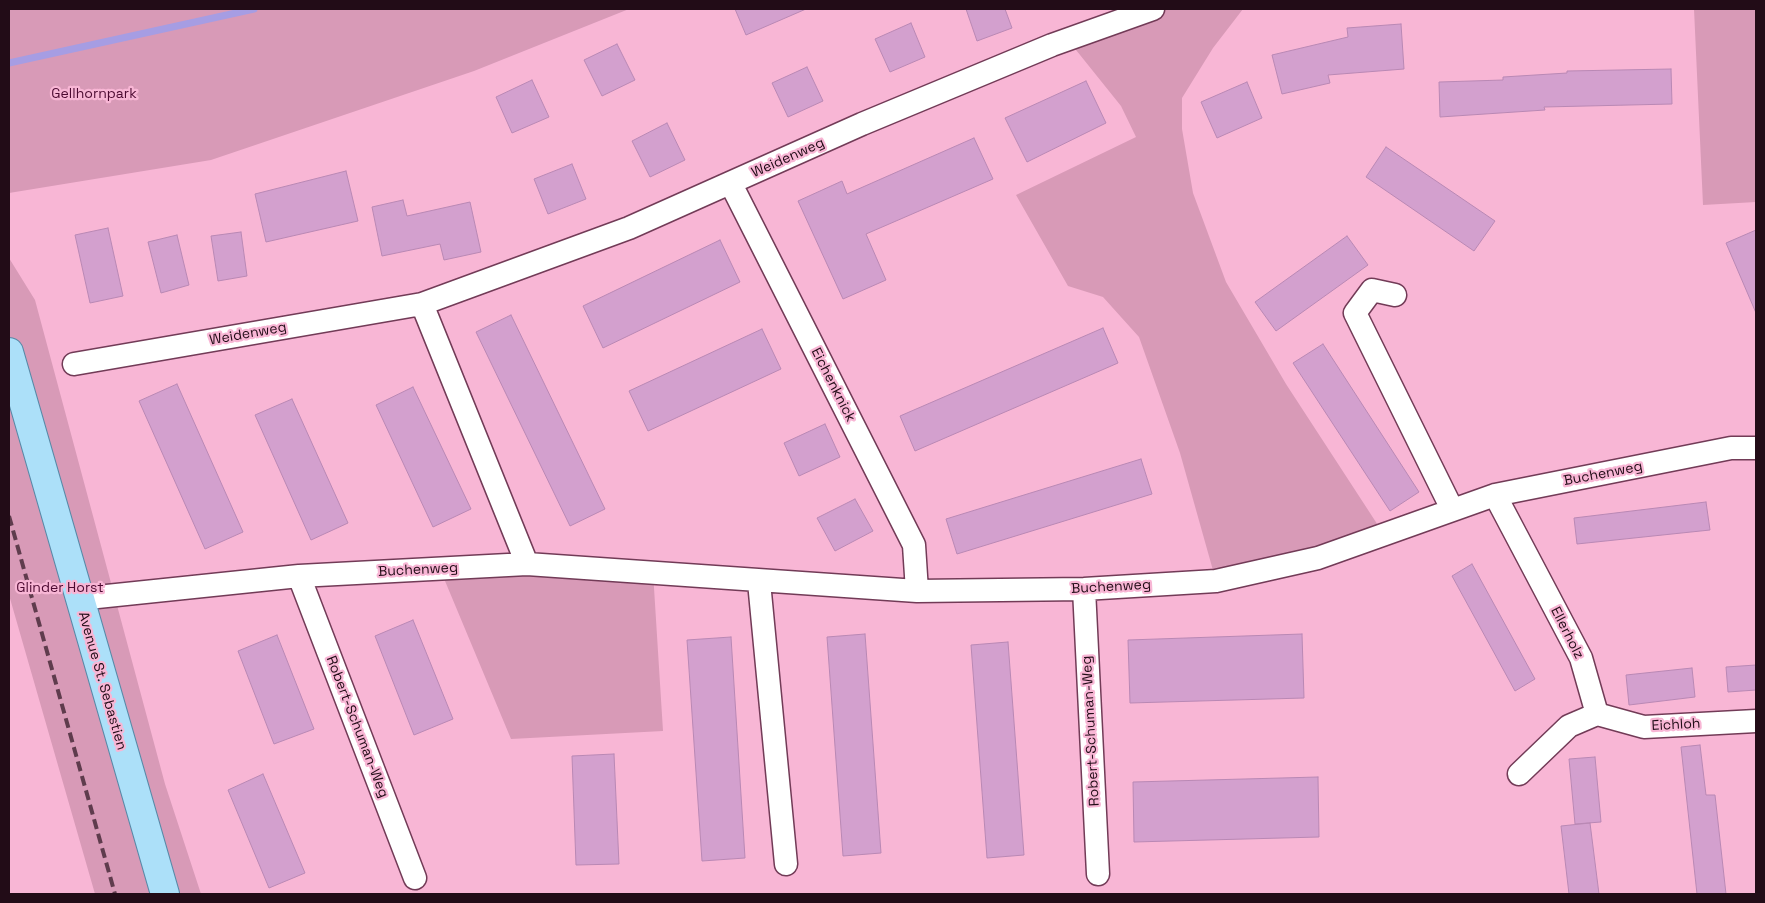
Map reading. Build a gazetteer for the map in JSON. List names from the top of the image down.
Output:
{
  "streets": {
    "main road": ["Avenue St. Sebastien"],
    "street": [
      "Weidenweg",
      "Eichenknick",
      "Buchenweg",
      "Ellerholz",
      "Eichloh",
      "Robert-Schuman-Weg"
    ]
  },
  "crossings": [
    ["Weidenweg", "Eichenknick"],
    ["Eichenknick", "Buchenweg"],
    ["Buchenweg", "Ellerholz"],
    ["Buchenweg", "Avenue St. Sebastien"],
    ["Buchenweg", "Robert-Schuman-Weg"],
    ["Ellerholz", "Eichloh"]
  ],
  "parks": ["Gellhornpark", "Glinder Horst"]
}
